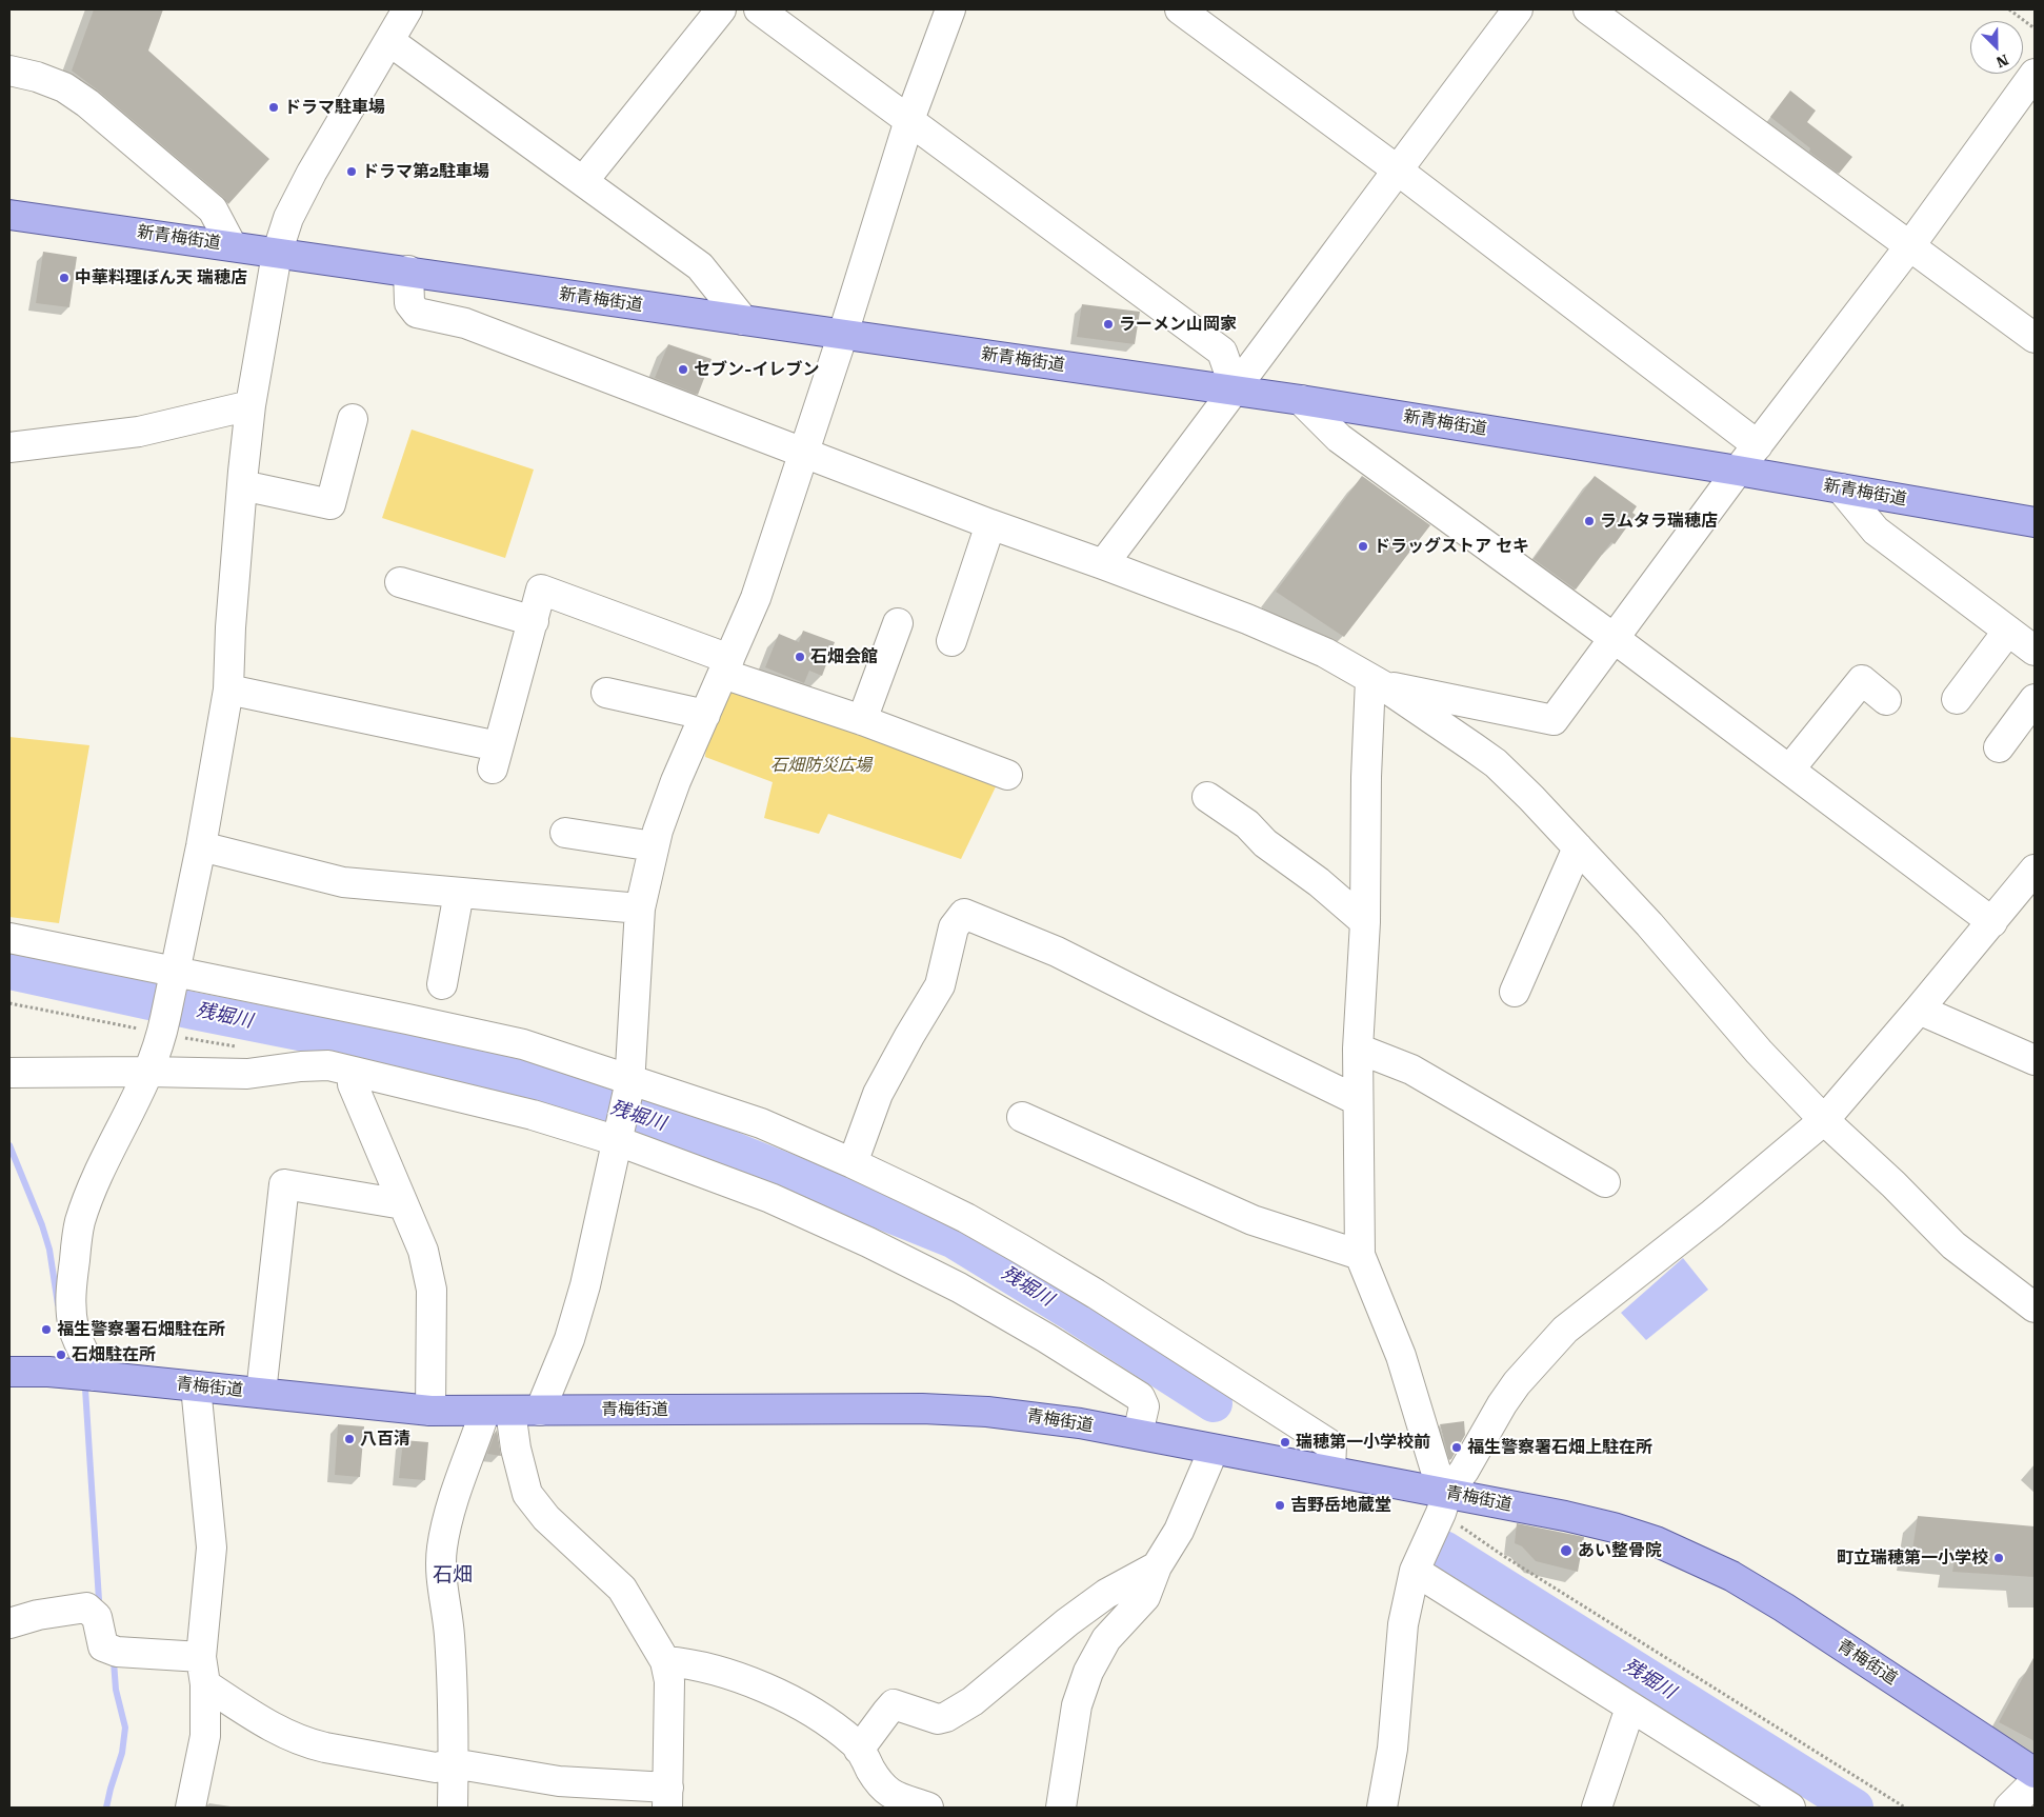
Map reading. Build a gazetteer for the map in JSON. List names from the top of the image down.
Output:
{
  "streets": {
    "main road": ["新青梅街道", "青梅街道"]
  },
  "districts": ["石畑"],
  "water": ["残堀川"],
  "parks": ["石畑防災広場"],
  "places": [
    "ドラマ駐車場",
    "ドラマ第2駐車場",
    "中華料理ぼん天 瑞穂店",
    "ラーメン山岡家",
    "セブン-イレブン",
    "ラムタラ瑞穂店",
    "ドラッグストア セキ",
    "石畑会館",
    "福生警察署石畑駐在所",
    "石畑駐在所",
    "八百清",
    "瑞穂第一小学校前",
    "福生警察署石畑上駐在所",
    "吉野岳地蔵堂",
    "あい整骨院",
    "町立瑞穂第一小学校"
  ],
  "north": "bottom right"
}
